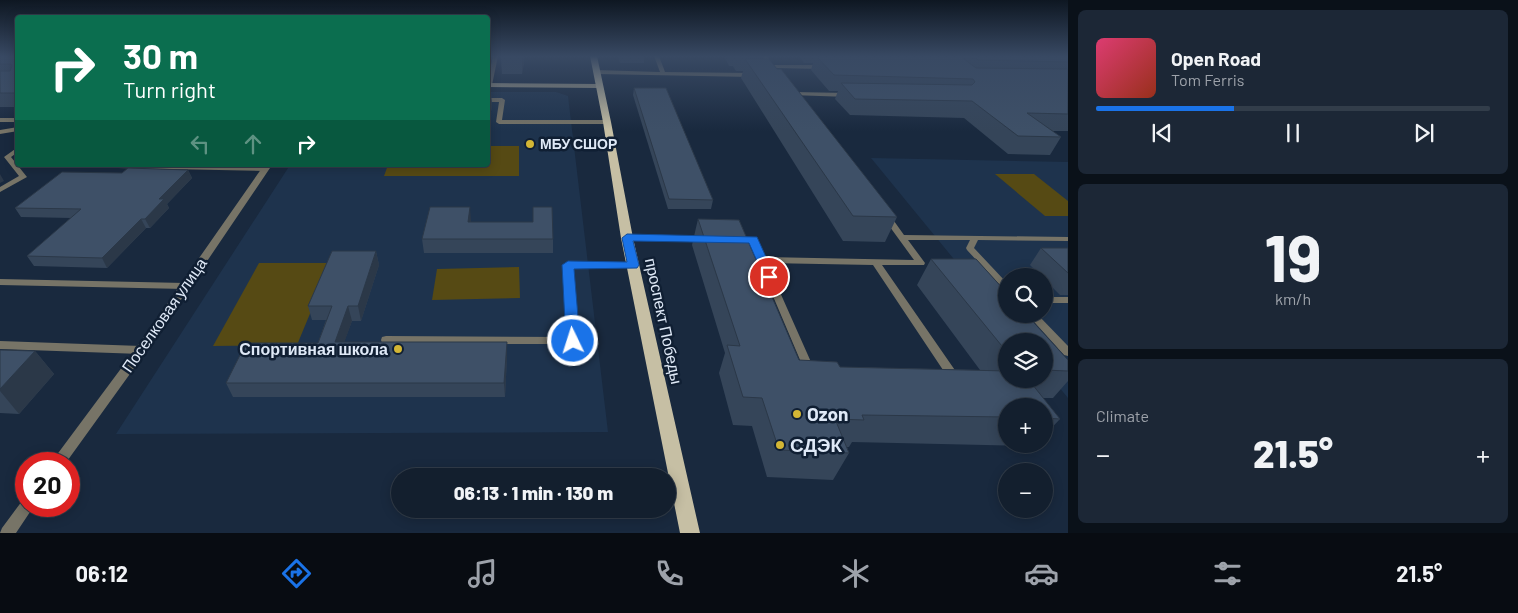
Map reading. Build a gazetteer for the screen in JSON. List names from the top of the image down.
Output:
{
  "streets": {
    "main road": ["проспект Победы"],
    "street": ["Поселковая улица"]
  },
  "places": [
    "МБУ СШОР",
    "Спортивная школа",
    "Ozon",
    "СДЭК"
  ],
  "page": {
    "turn": ["30 m", "Turn right"],
    "song": ["Open Road", "Tom Ferris"],
    "tile": [
      ["19", "km/h"],
      "Climate"
    ],
    "map_buttons": ["+", "−"],
    "heat": ["−", "21.5°", "+"],
    "limit": "20",
    "trip": "06:13 · 1 min · 130 m",
    "tabs": ["06:12", "21.5°"]
  }
}
